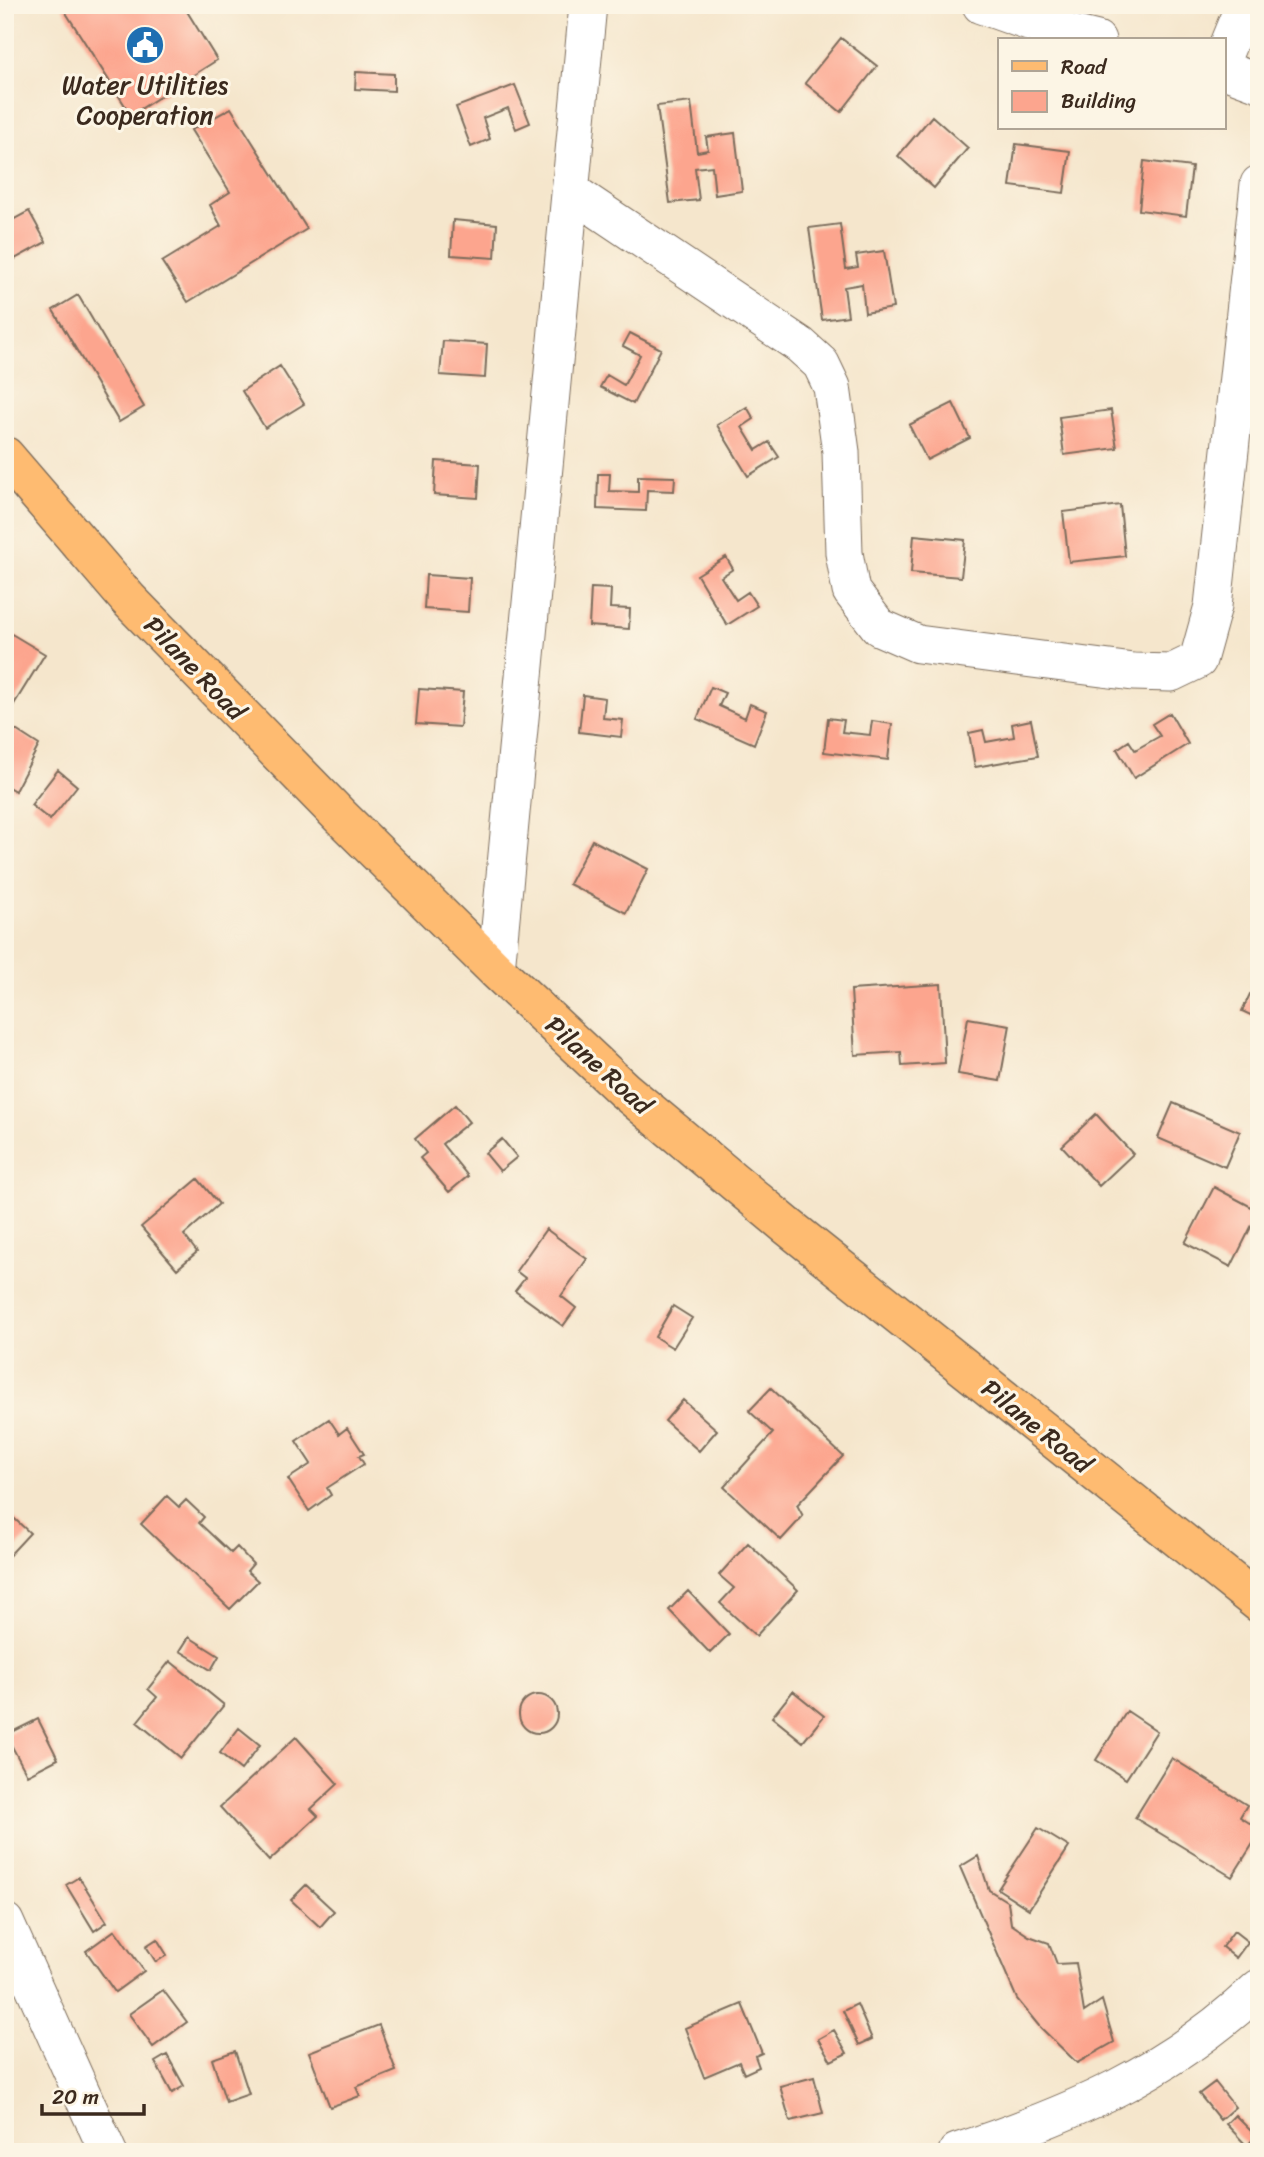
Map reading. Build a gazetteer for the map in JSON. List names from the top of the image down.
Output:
{
  "streets": {
    "main road": ["Pilane Road"]
  },
  "places": {
    "public building": ["Water Utilities Cooperation"]
  },
  "legend": ["Road", "Building"],
  "scale_bar": "20 m"
}
